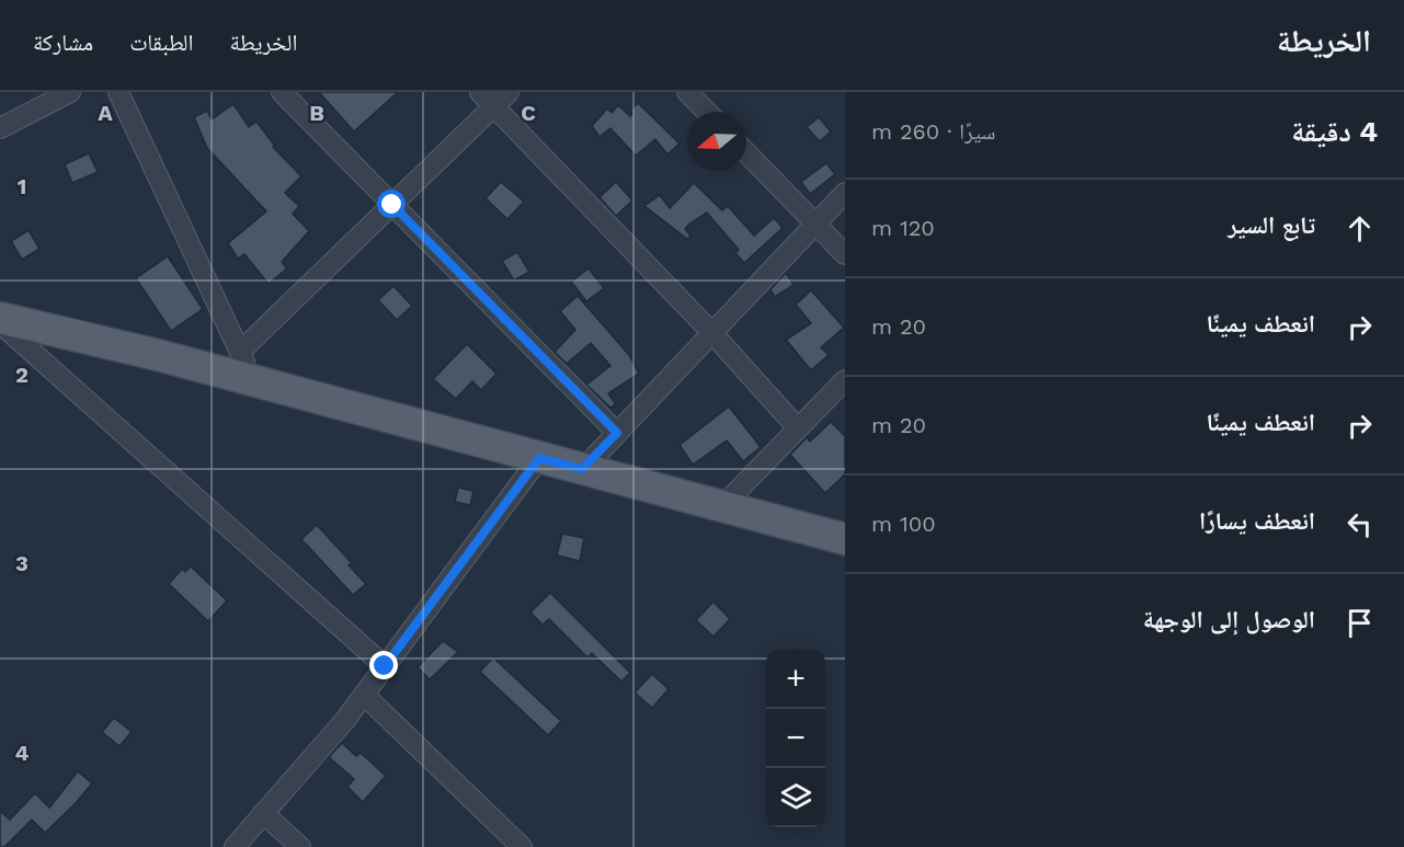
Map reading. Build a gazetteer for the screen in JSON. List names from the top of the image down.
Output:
{
  "north": "left",
  "page": {
    "header": "الخريطة",
    "nav": ["الخريطة", "الطبقات", "مشاركة"],
    "heading": ["4 دقيقة", "سيرًا · 260 m"],
    "list": [
      ["تابع السير", "120 m"],
      ["انعطف يمينًا", "20 m"],
      ["انعطف يمينًا", "20 m"],
      ["انعطف يسارًا", "100 m"],
      "الوصول إلى الوجهة"
    ],
    "map_buttons": ["+", "−"]
  },
  "grid": {
    "columns": ["A", "B", "C"],
    "rows": [
      "1",
      "2",
      "3",
      "4"
    ]
  }
}
